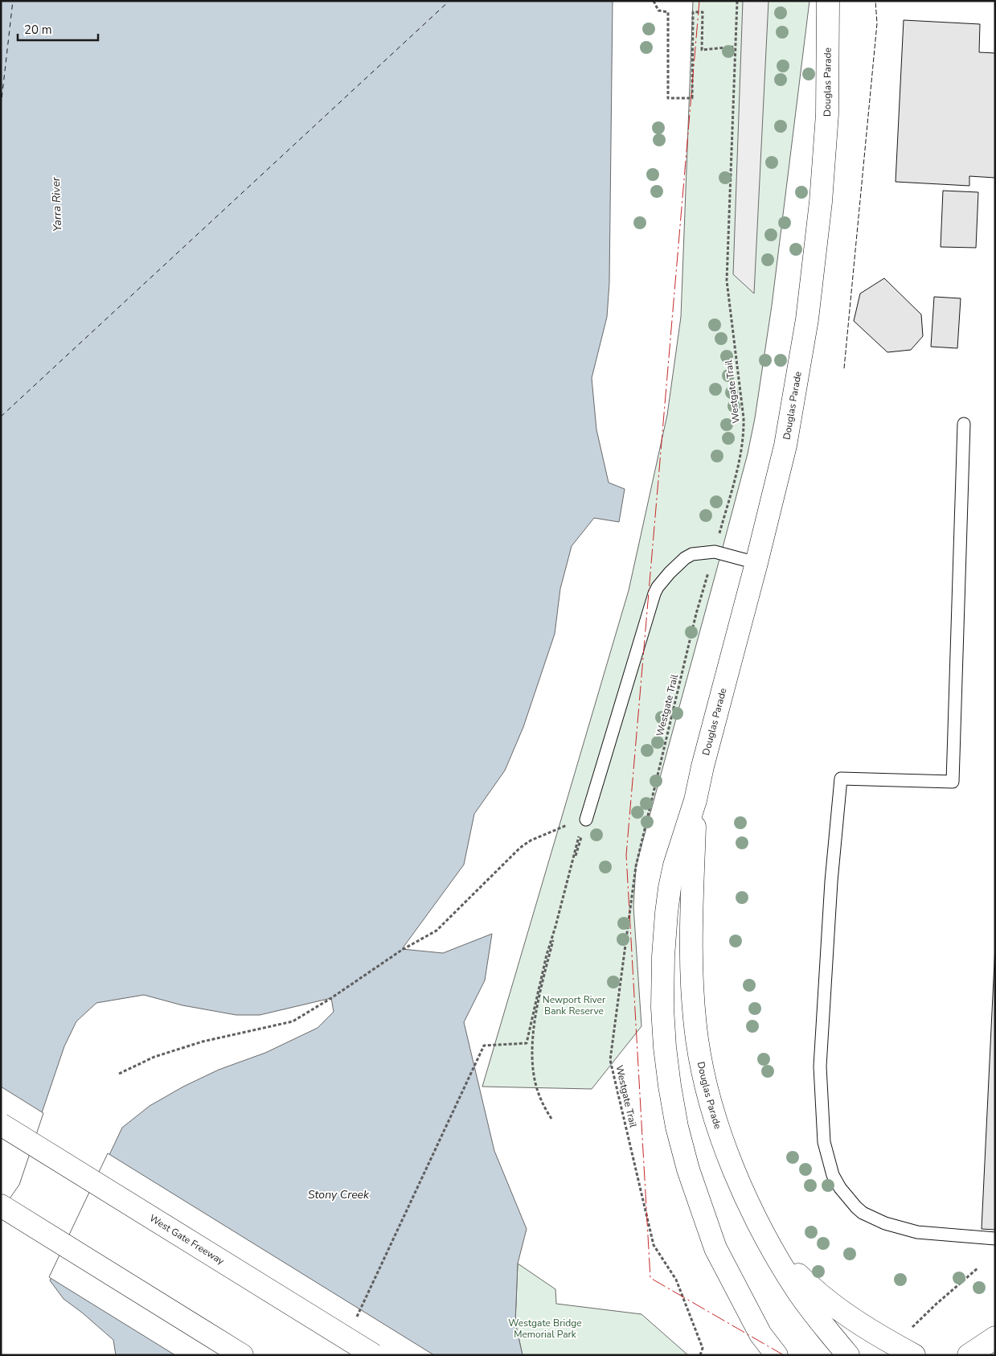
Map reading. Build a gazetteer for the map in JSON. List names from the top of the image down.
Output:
{
  "streets": {
    "main road": ["Douglas Parade", "West Gate Freeway"],
    "path": ["Westgate Trail"]
  },
  "water": ["Yarra River", "Stony Creek"],
  "parks": ["Newport River Bank Reserve", "Westgate Bridge Memorial Park"],
  "scale_bar": "20 m"
}
